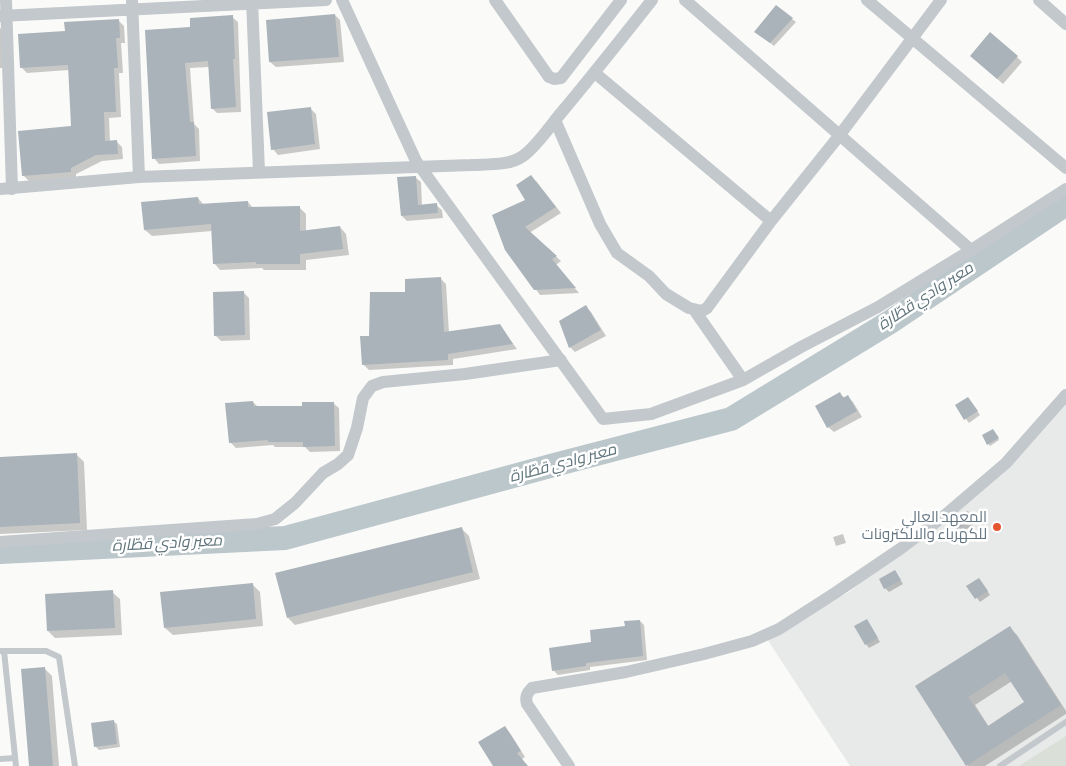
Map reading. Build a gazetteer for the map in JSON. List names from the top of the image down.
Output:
{
  "water": ["معبر وادي قطّارة"],
  "places": ["المعهد العالي للكهرباء والالكترونات"]
}
